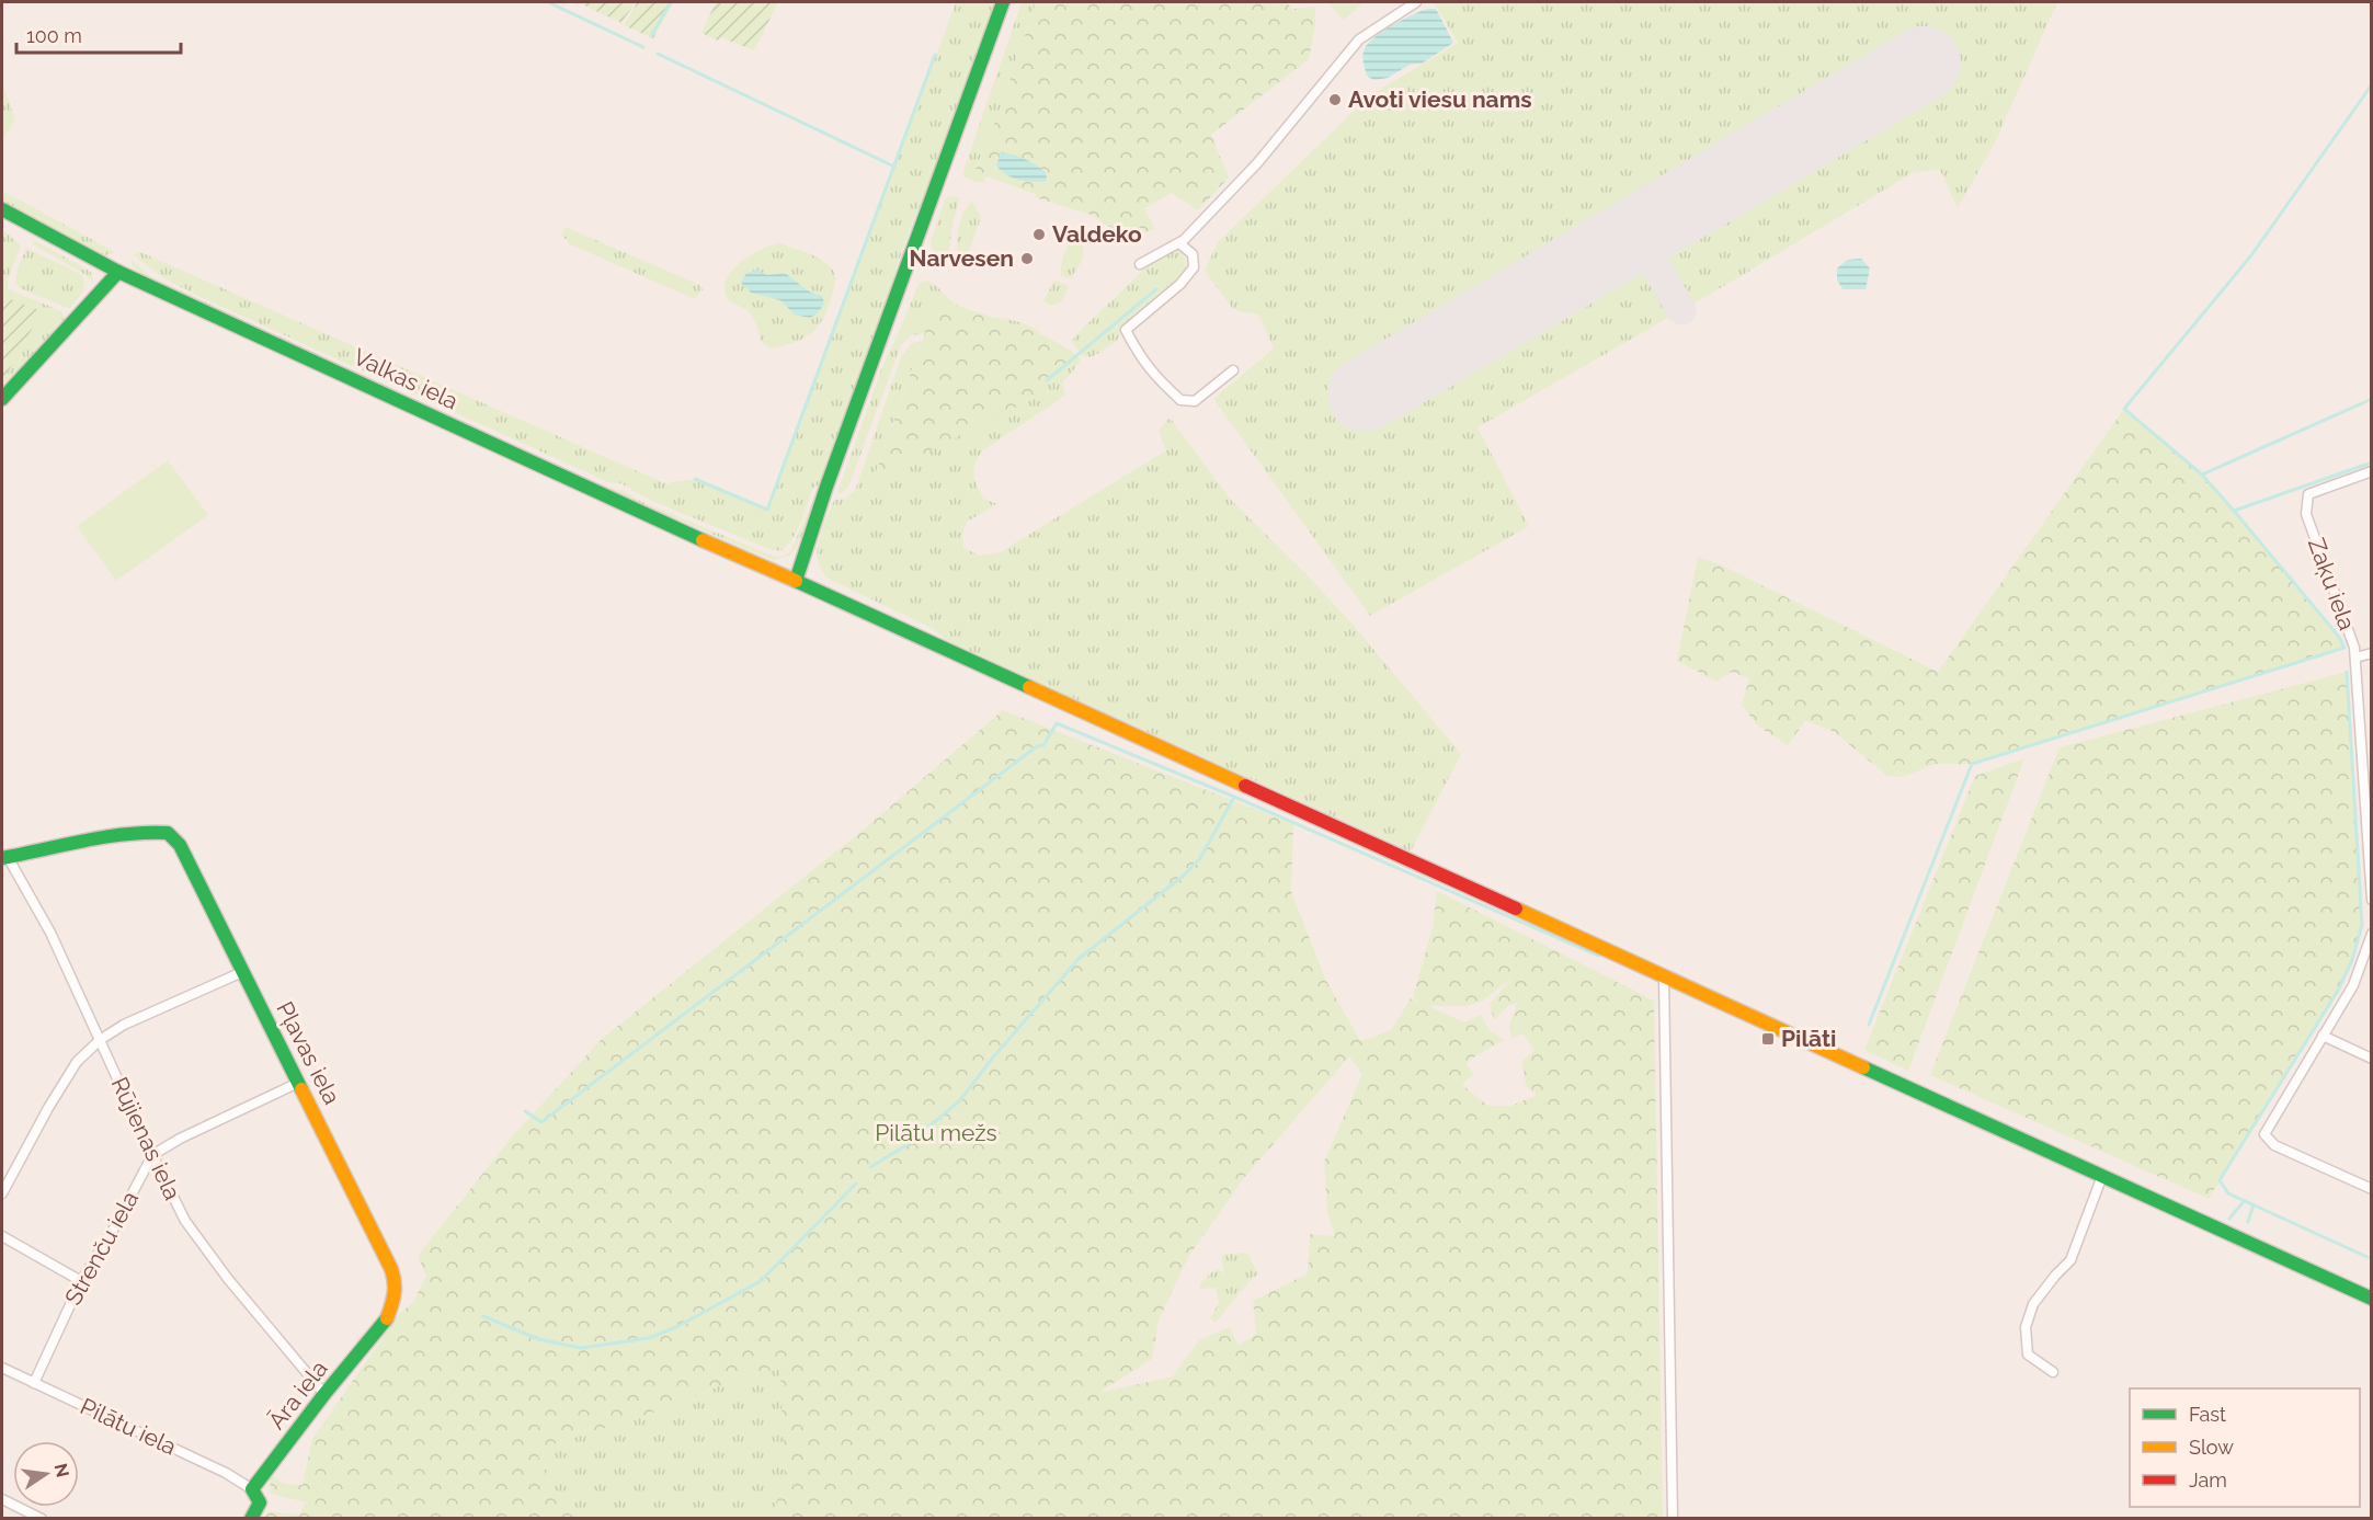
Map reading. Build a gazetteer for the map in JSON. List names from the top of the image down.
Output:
{
  "streets": {
    "main road": ["Valkas iela", "Pļavas iela", "Āra iela"],
    "street": [
      "Zaķu iela",
      "Rūjienas iela",
      "Strenču iela",
      "Pilātu iela"
    ]
  },
  "crossings": [
    ["Pļavas iela", "Rūjienas iela"],
    ["Pļavas iela", "Strenču iela"],
    ["Pļavas iela", "Āra iela"],
    ["Rūjienas iela", "Strenču iela"],
    ["Rūjienas iela", "Āra iela"],
    ["Strenču iela", "Pilātu iela"],
    ["Āra iela", "Pilātu iela"]
  ],
  "parks": ["Pilātu mežs"],
  "places": {
    "other": ["Avoti viesu nams", "Valdeko", "Narvesen"],
    "transit": ["Pilāti"]
  },
  "legend": ["Fast", "Slow", "Jam"],
  "scale_bar": "100 m",
  "north": "right"
}
